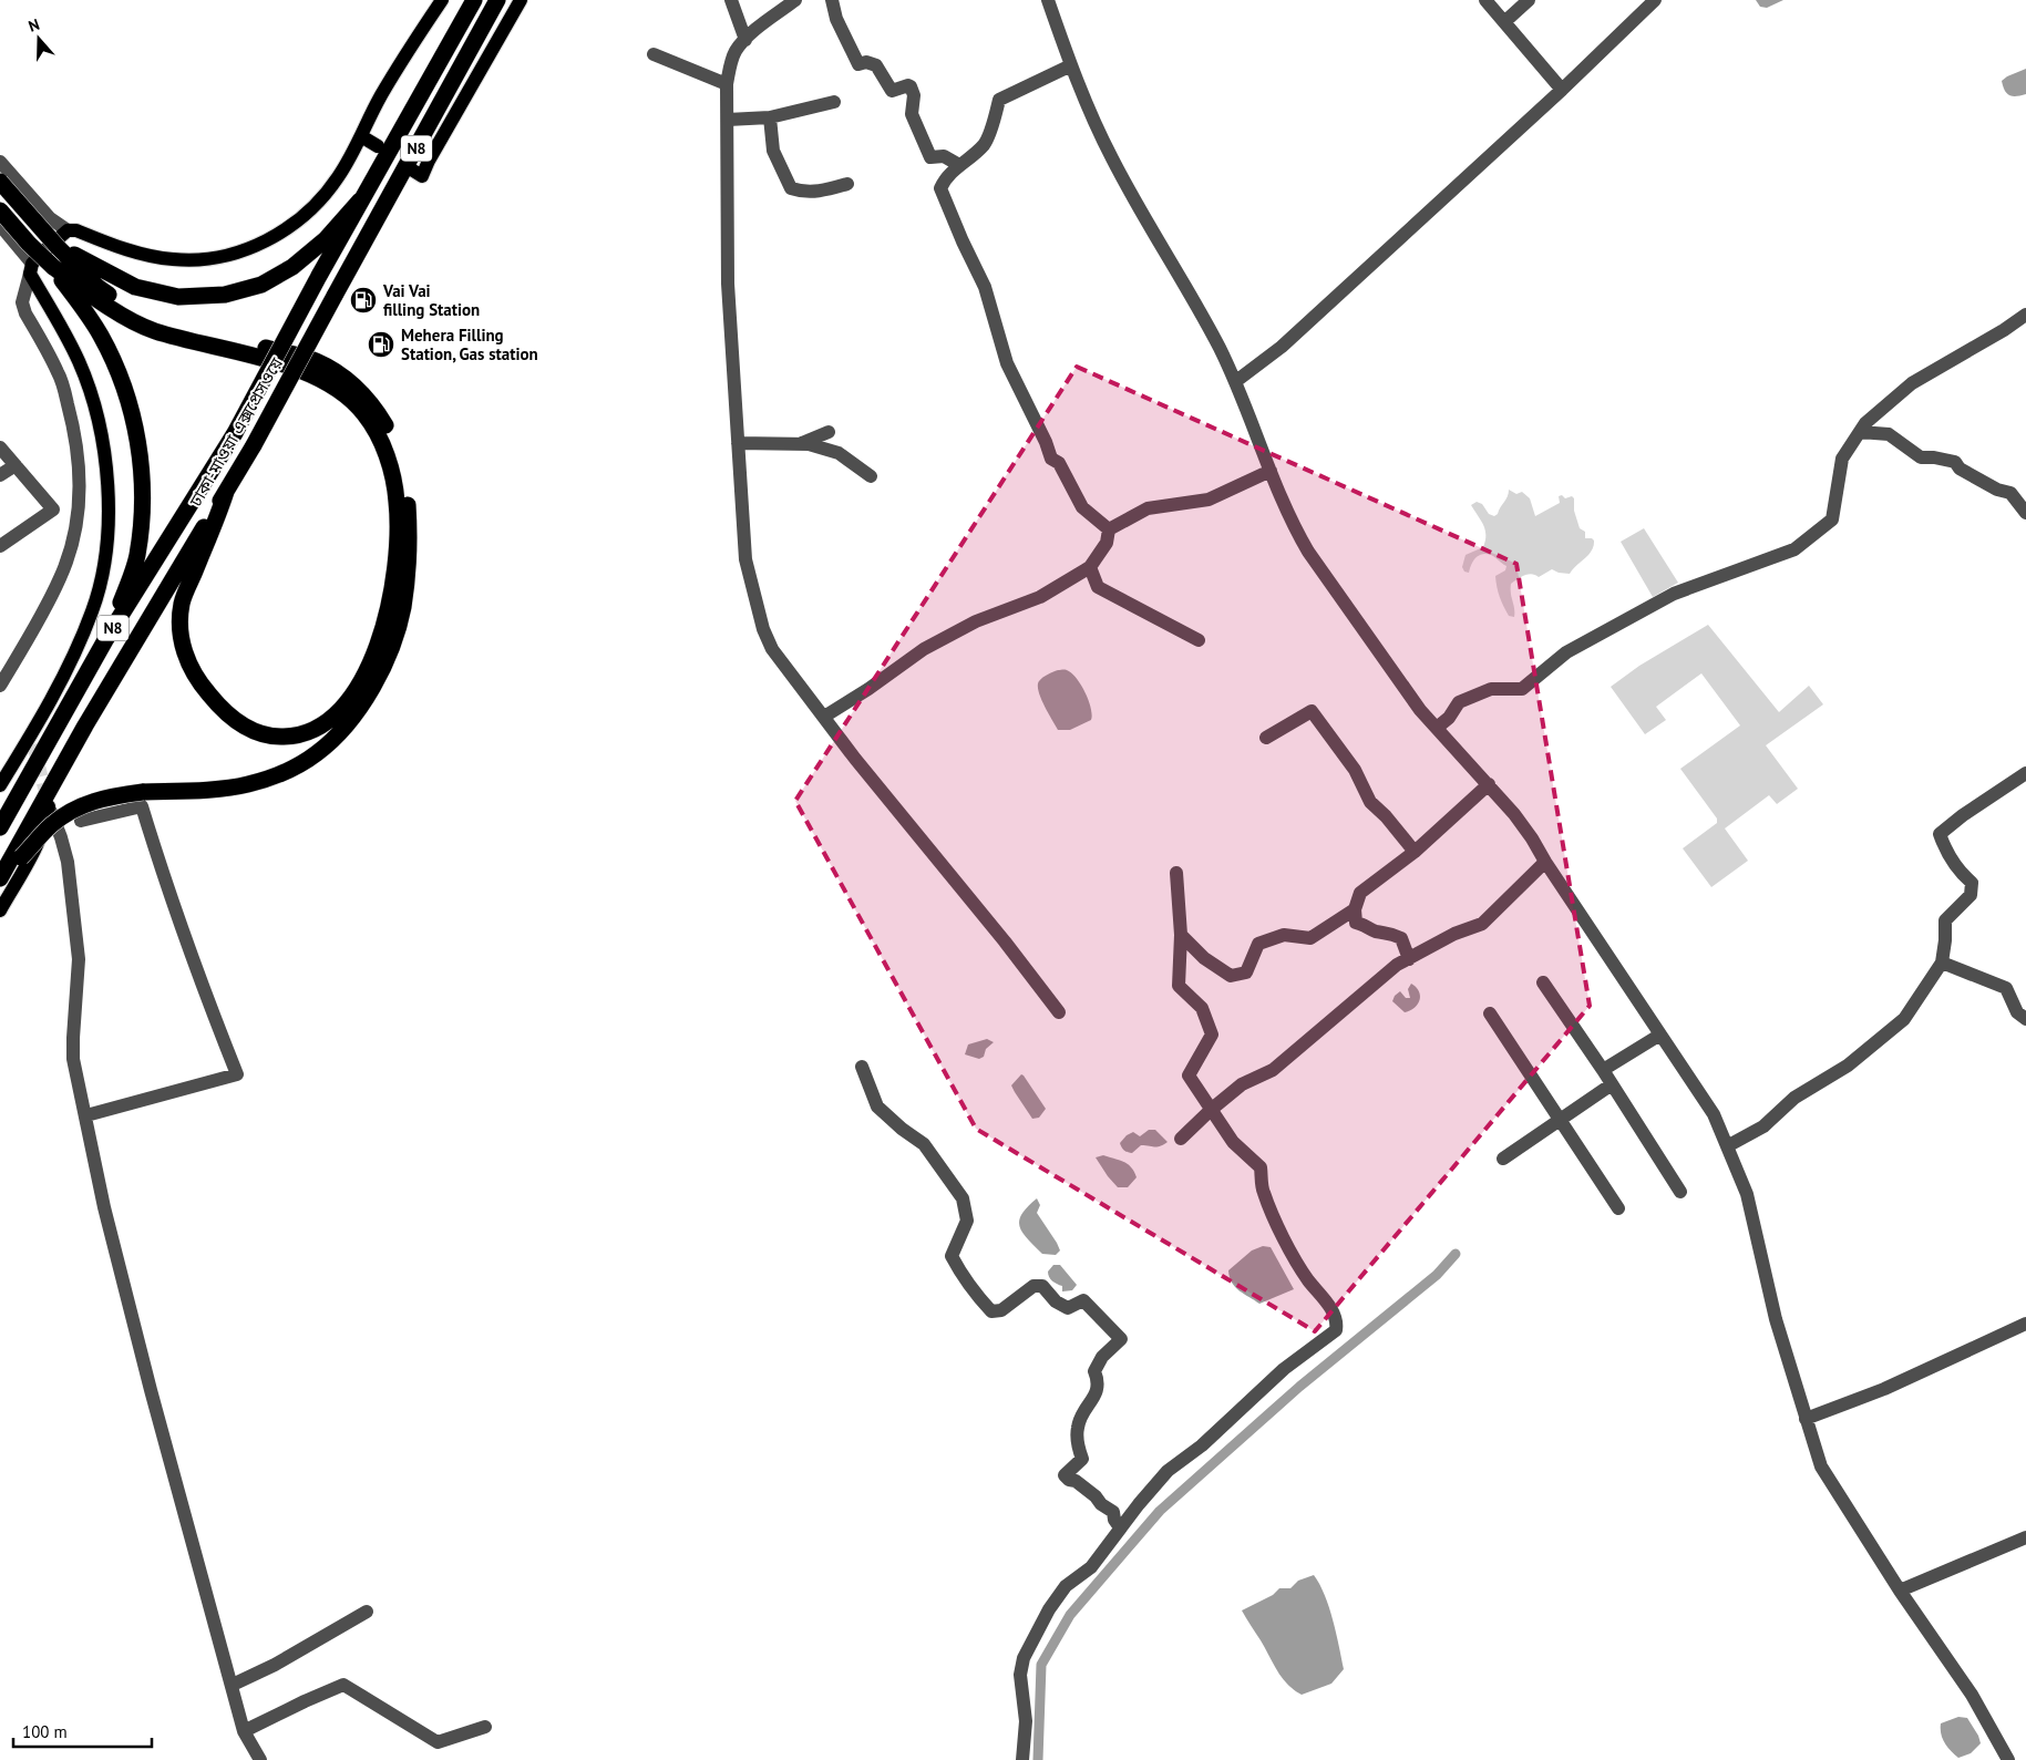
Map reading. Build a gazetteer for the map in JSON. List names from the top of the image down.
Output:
{
  "streets": {
    "highway": ["N8", "ঢাকা-মাওয়া এক্সপ্রেসওয়ে"]
  },
  "places": {
    "fuel station": ["Vai Vai filling Station", "Mehera Filling Station, Gas station"]
  },
  "scale_bar": "100 m",
  "north": "top"
}
